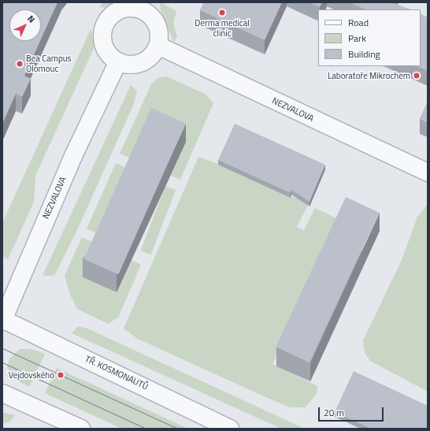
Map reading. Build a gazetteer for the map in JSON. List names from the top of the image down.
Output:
{
  "streets": {
    "street": ["NEZVALOVA", "TŘ. KOSMONAUTŮ"]
  },
  "crossings": [
    ["NEZVALOVA", "TŘ. KOSMONAUTŮ"]
  ],
  "places": [
    "Derma medical clinic",
    "Bea Campus Olomouc",
    "Laboratoře Mikrochem",
    "Vejdovského"
  ],
  "legend": ["Road", "Park", "Building"],
  "scale_bar": "20 m",
  "north": "top right"
}
